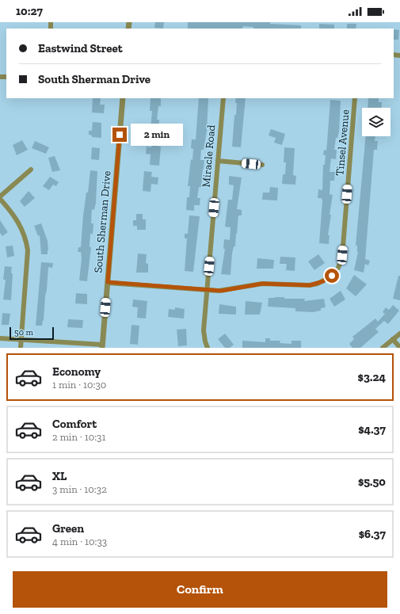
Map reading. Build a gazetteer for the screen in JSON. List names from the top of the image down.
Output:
{
  "streets": {
    "street": ["Tinsel Avenue", "Miracle Road", "South Sherman Drive"]
  },
  "crossings": [
    ["Tinsel Avenue", "Miracle Road"]
  ],
  "scale_bar": "50 m",
  "page": {
    "status": "10:27",
    "banner": ["Eastwind Street", "South Sherman Drive"],
    "bubble": "2 min",
    "scale": "50 m",
    "list": [
      {
        "name": "Economy",
        "note": "1 min · 10:30",
        "value": "$3.24"
      },
      {
        "name": "Comfort",
        "note": "2 min · 10:31",
        "value": "$4.37"
      },
      {
        "name": "XL",
        "note": "3 min · 10:32",
        "value": "$5.50"
      },
      {
        "name": "Green",
        "note": "4 min · 10:33",
        "value": "$6.37"
      }
    ],
    "buttons": "Confirm"
  }
}
